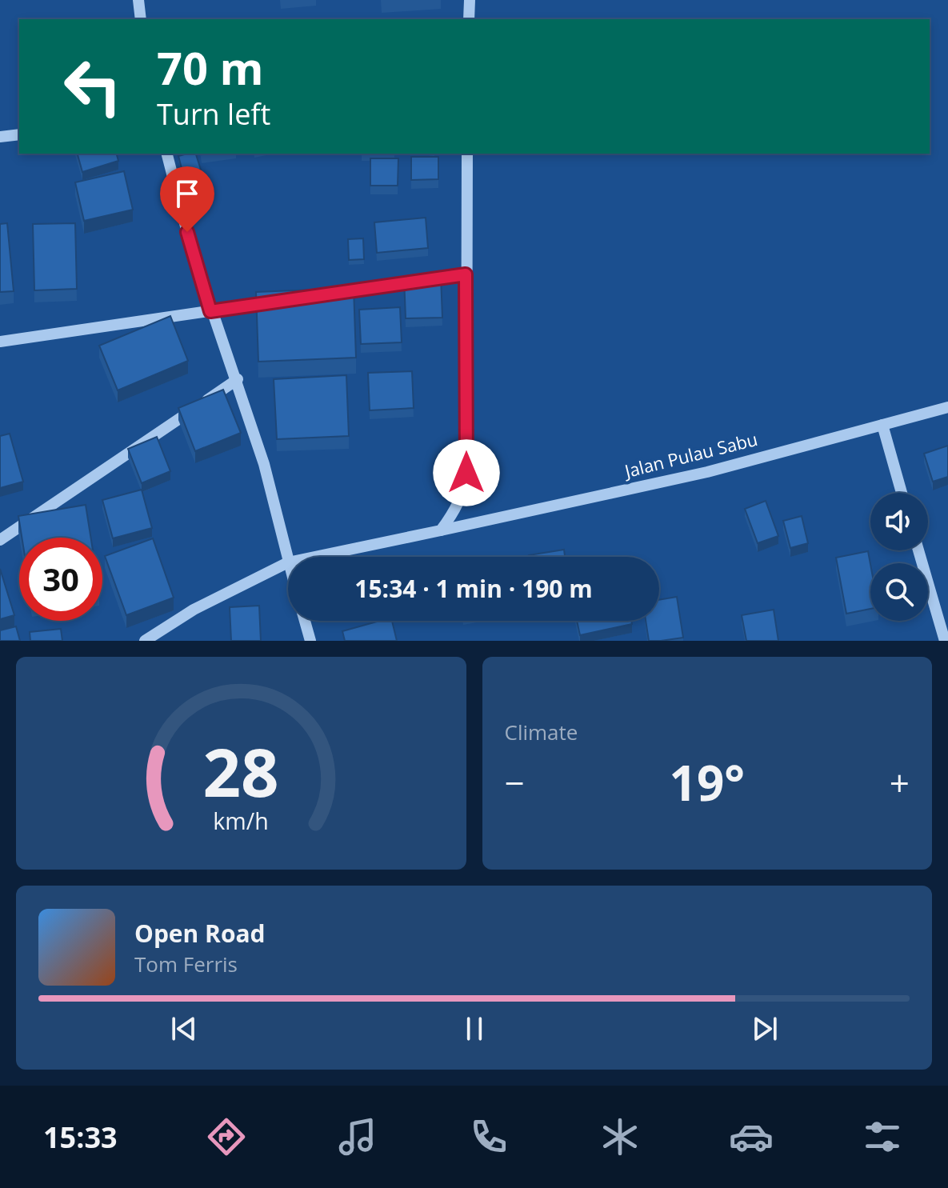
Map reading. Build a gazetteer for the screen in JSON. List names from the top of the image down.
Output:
{
  "streets": {
    "street": ["Jalan Pulau Sabu"]
  },
  "page": {
    "turn": ["70 m", "Turn left"],
    "limit": "30",
    "trip": "15:34 · 1 min · 190 m",
    "tile": "Climate",
    "heat": ["−", "19°", "+"],
    "song": ["Open Road", "Tom Ferris"],
    "tabs": "15:33",
    "gauge": ["28", "km/h"]
  }
}
